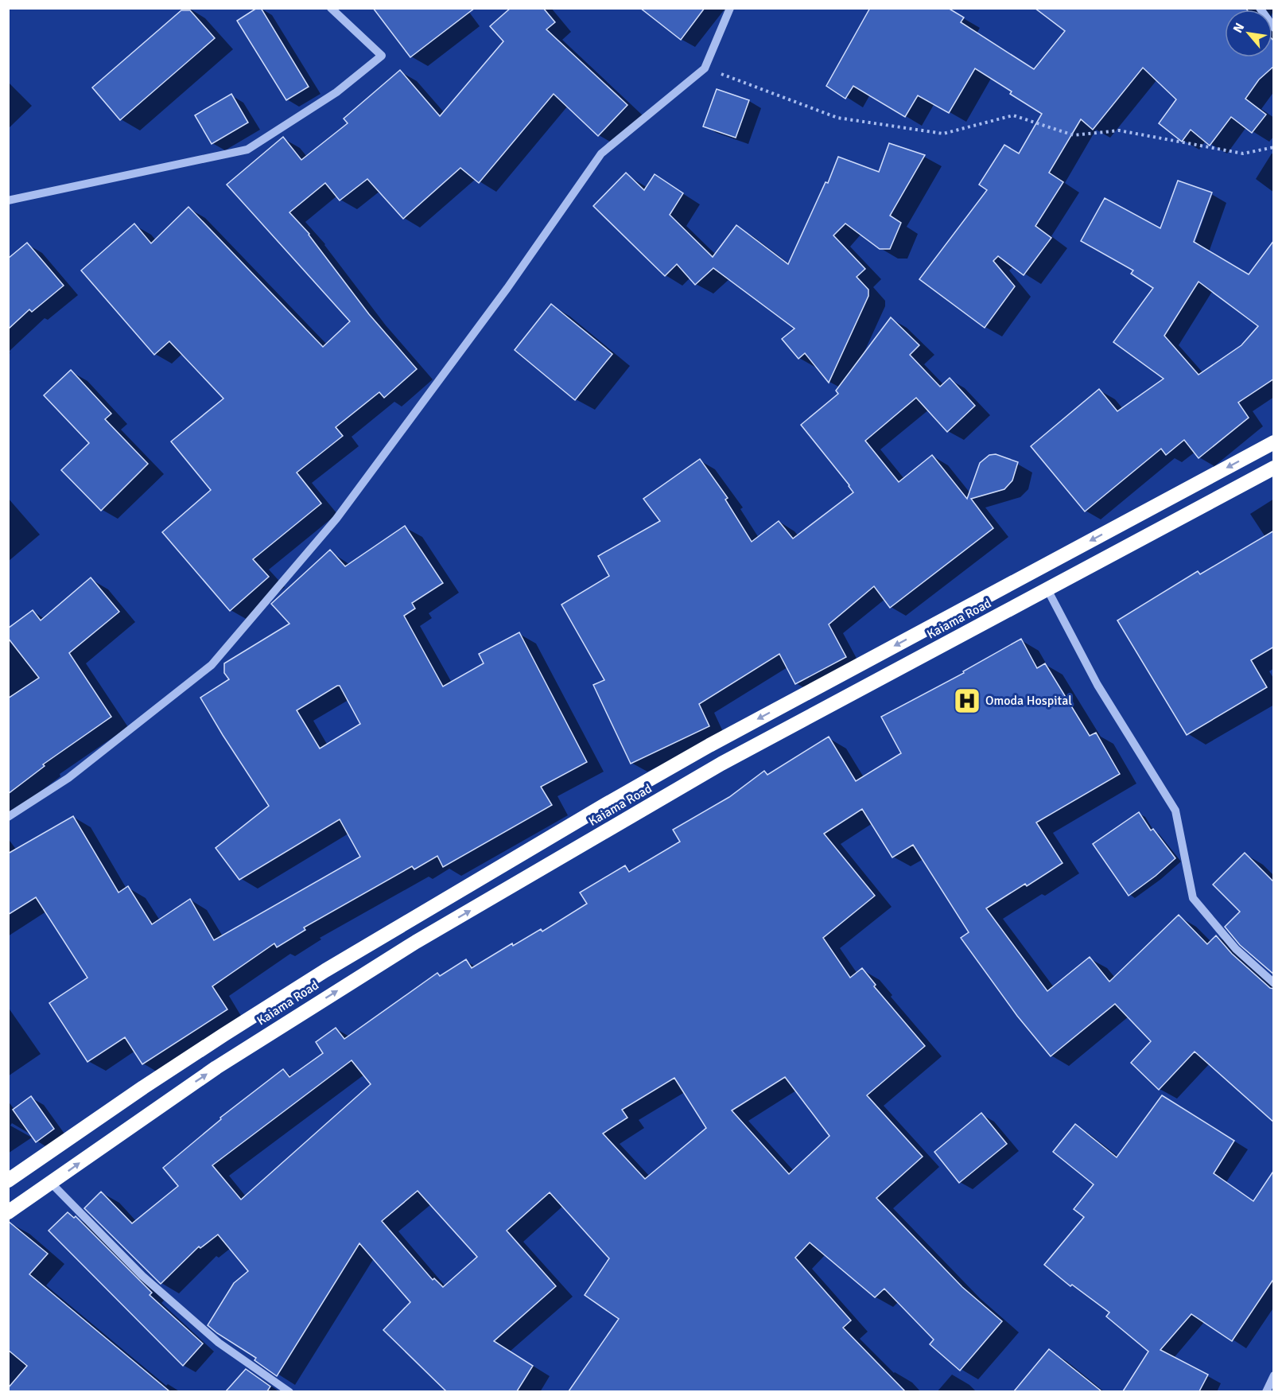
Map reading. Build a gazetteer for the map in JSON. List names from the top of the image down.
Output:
{
  "streets": {
    "highway": ["Kaiama Road"]
  },
  "places": {
    "hospital": ["Omoda Hospital"]
  },
  "north": "top left"
}
